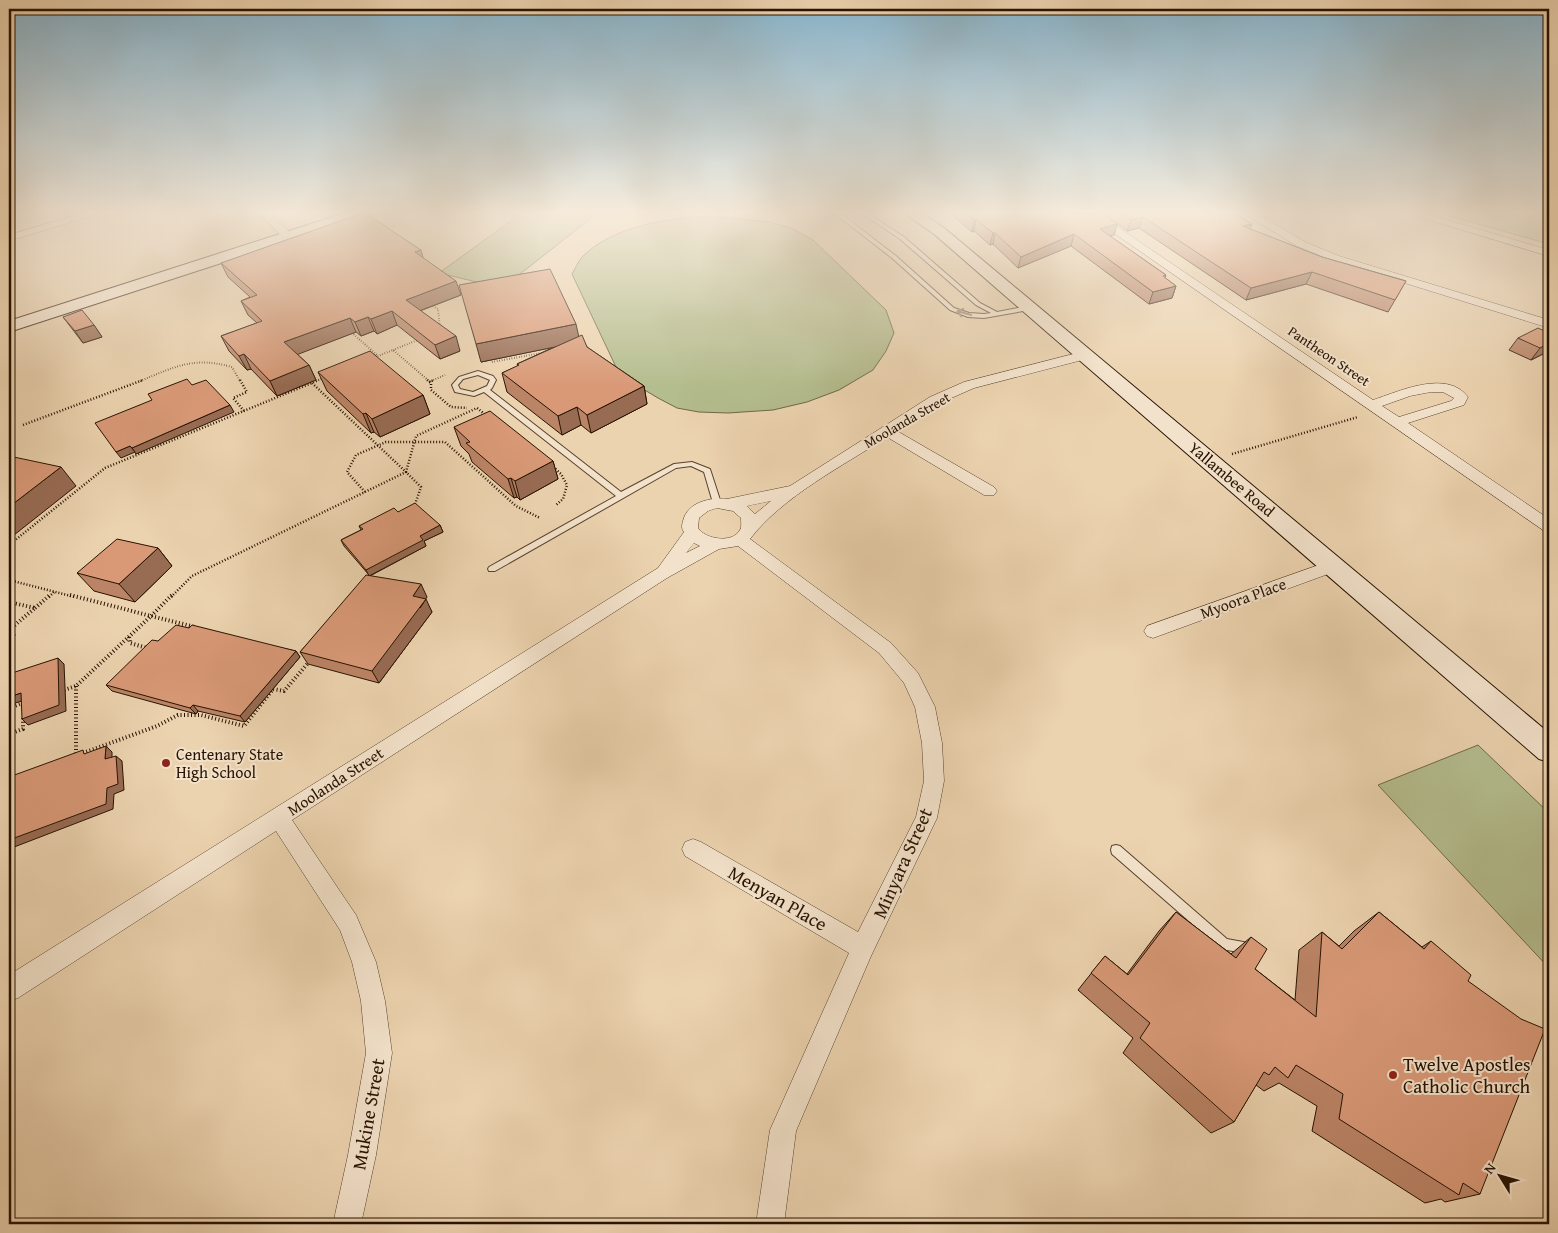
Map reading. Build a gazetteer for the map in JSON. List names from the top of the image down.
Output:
{
  "streets": {
    "main road": ["Yallambee Road"],
    "street": [
      "Pantheon Street",
      "Moolanda Street",
      "Myoora Place",
      "Minyara Street",
      "Menyan Place",
      "Mukine Street"
    ]
  },
  "crossings": [
    ["Moolanda Street", "Yallambee Road"],
    ["Moolanda Street", "Minyara Street"],
    ["Moolanda Street", "Mukine Street"],
    ["Yallambee Road", "Myoora Place"],
    ["Minyara Street", "Menyan Place"]
  ],
  "places": ["Centenary State High School", "Twelve Apostles Catholic Church"],
  "north": "top left"
}
